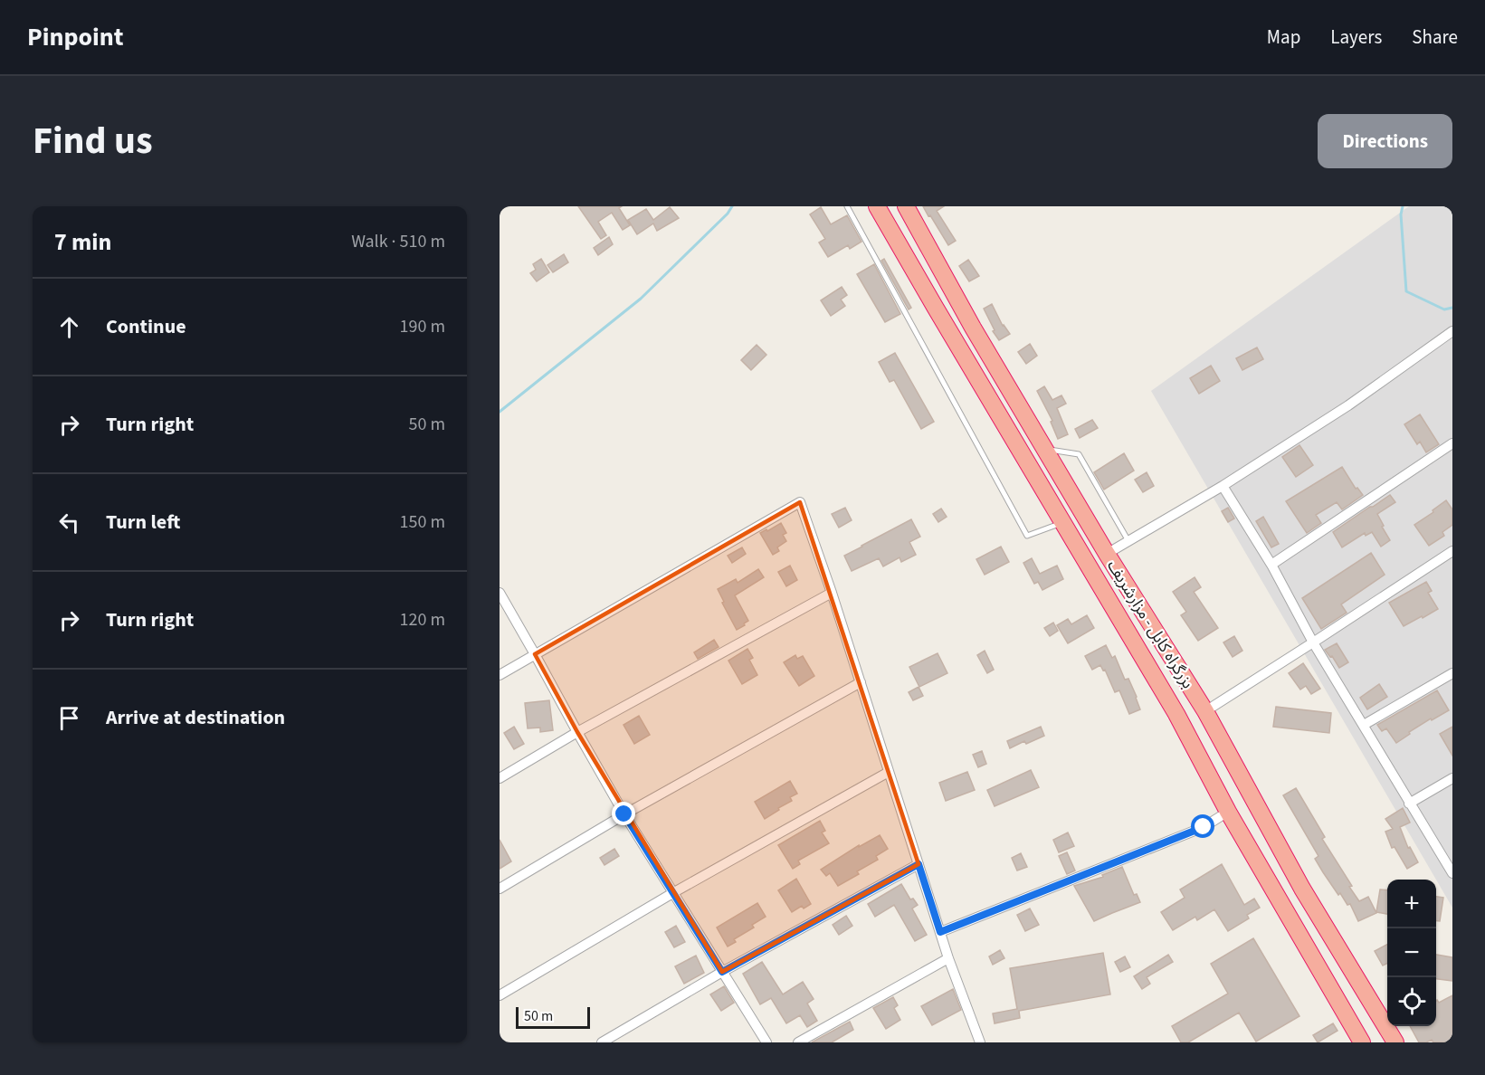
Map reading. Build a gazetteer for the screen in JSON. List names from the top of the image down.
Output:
{
  "streets": {
    "highway": ["بزرگراه کابل - مزارشریف"]
  },
  "scale_bar": "50 m",
  "page": {
    "header": "Pinpoint",
    "nav": ["Map", "Layers", "Share"],
    "title": "Find us",
    "buttons": "Directions",
    "heading": ["7 min", "Walk · 510 m"],
    "list": [
      ["Continue", "190 m"],
      ["Turn right", "50 m"],
      ["Turn left", "150 m"],
      ["Turn right", "120 m"],
      "Arrive at destination"
    ],
    "map_buttons": ["+", "−"],
    "scale": "50 m"
  }
}
